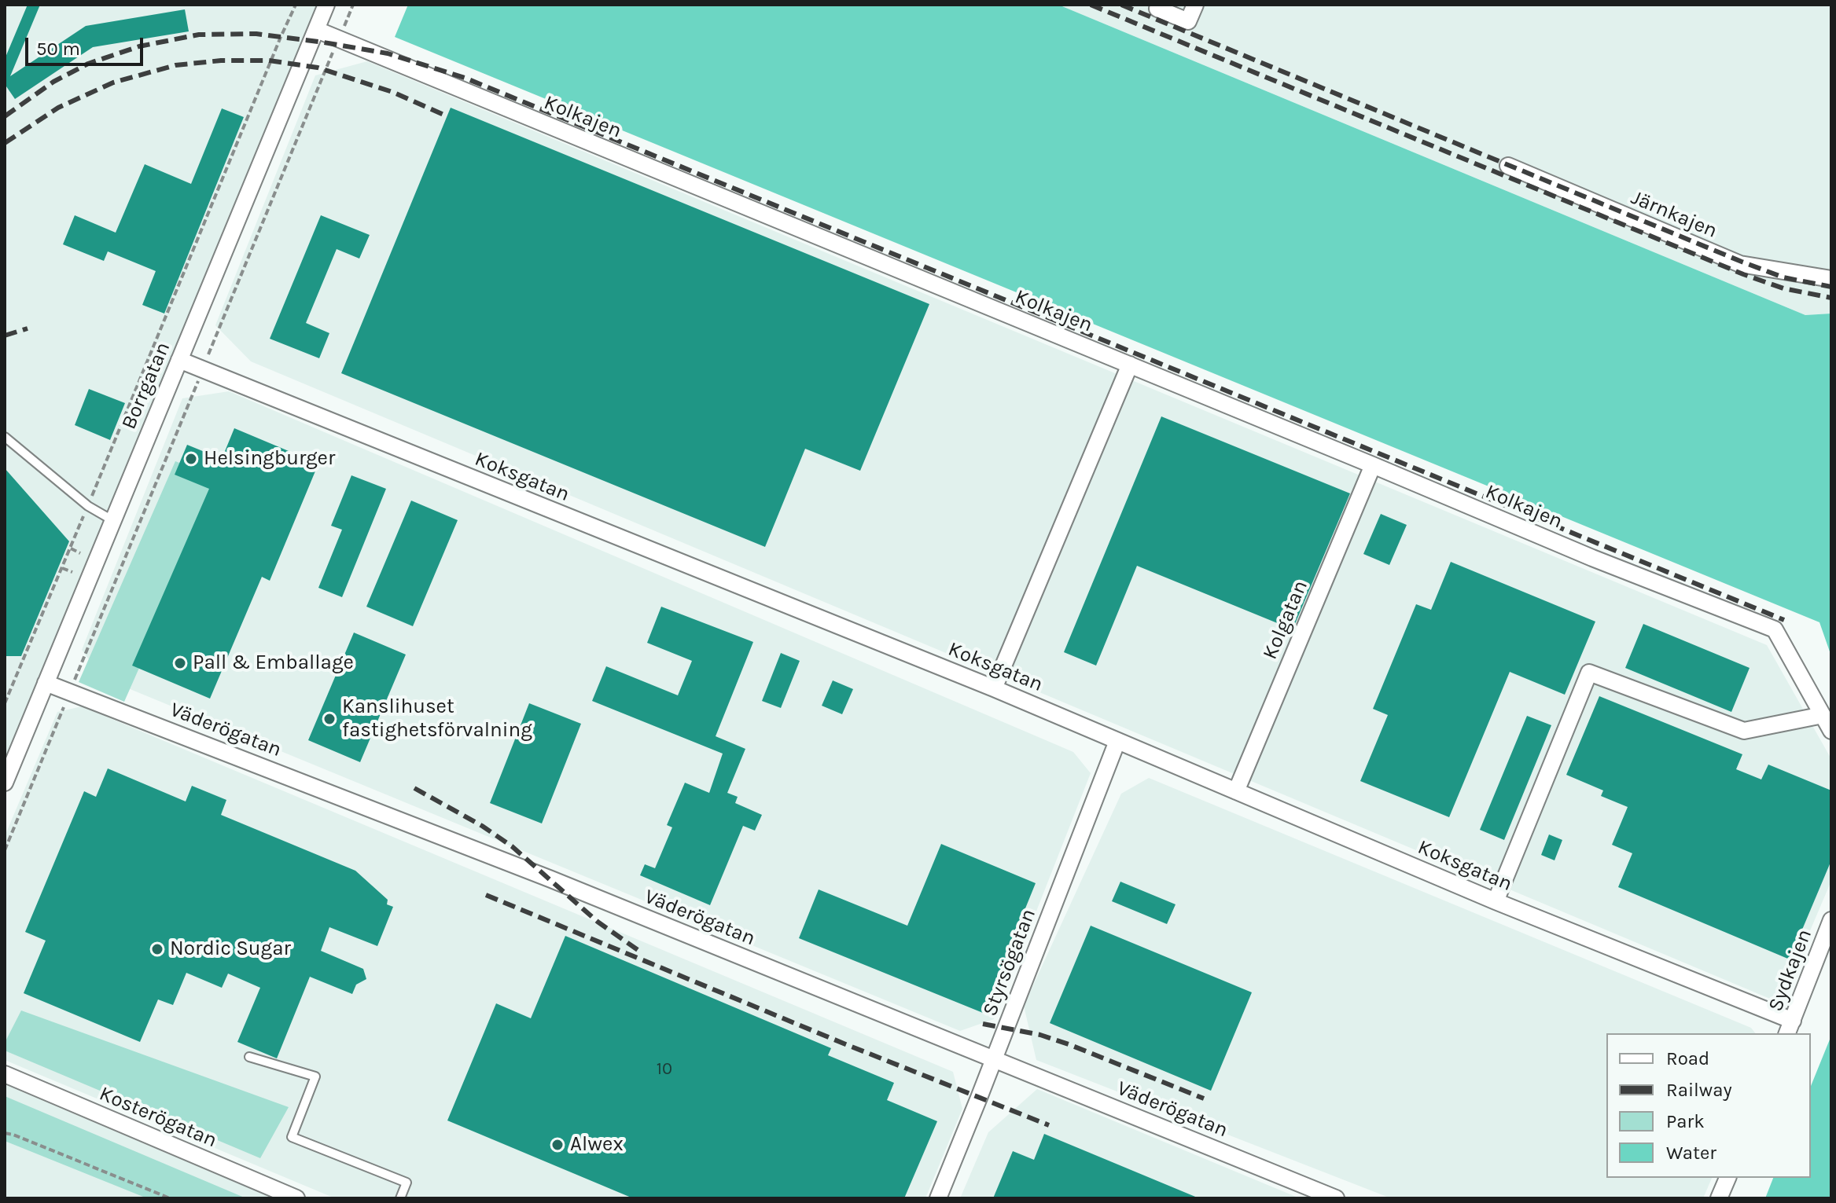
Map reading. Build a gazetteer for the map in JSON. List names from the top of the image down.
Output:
{
  "streets": {
    "street": [
      "Kolkajen",
      "Järnkajen",
      "Borrgatan",
      "Koksgatan",
      "Kolgatan",
      "Väderögatan",
      "Styrsögatan",
      "Sydkajen",
      "Kosterögatan"
    ]
  },
  "crossings": [
    ["Kolkajen", "Borrgatan"],
    ["Kolkajen", "Kolgatan"],
    ["Borrgatan", "Koksgatan"],
    ["Borrgatan", "Väderögatan"],
    ["Koksgatan", "Kolgatan"],
    ["Koksgatan", "Styrsögatan"],
    ["Koksgatan", "Sydkajen"],
    ["Väderögatan", "Styrsögatan"]
  ],
  "places": [
    "Helsingburger",
    "Pall & Emballage",
    "Kanslihuset fastighetsförvalning",
    "Nordic Sugar",
    "Alwex"
  ],
  "house_numbers": ["10"],
  "legend": [
    "Road",
    "Railway",
    "Park",
    "Water"
  ],
  "scale_bar": "50 m"
}
